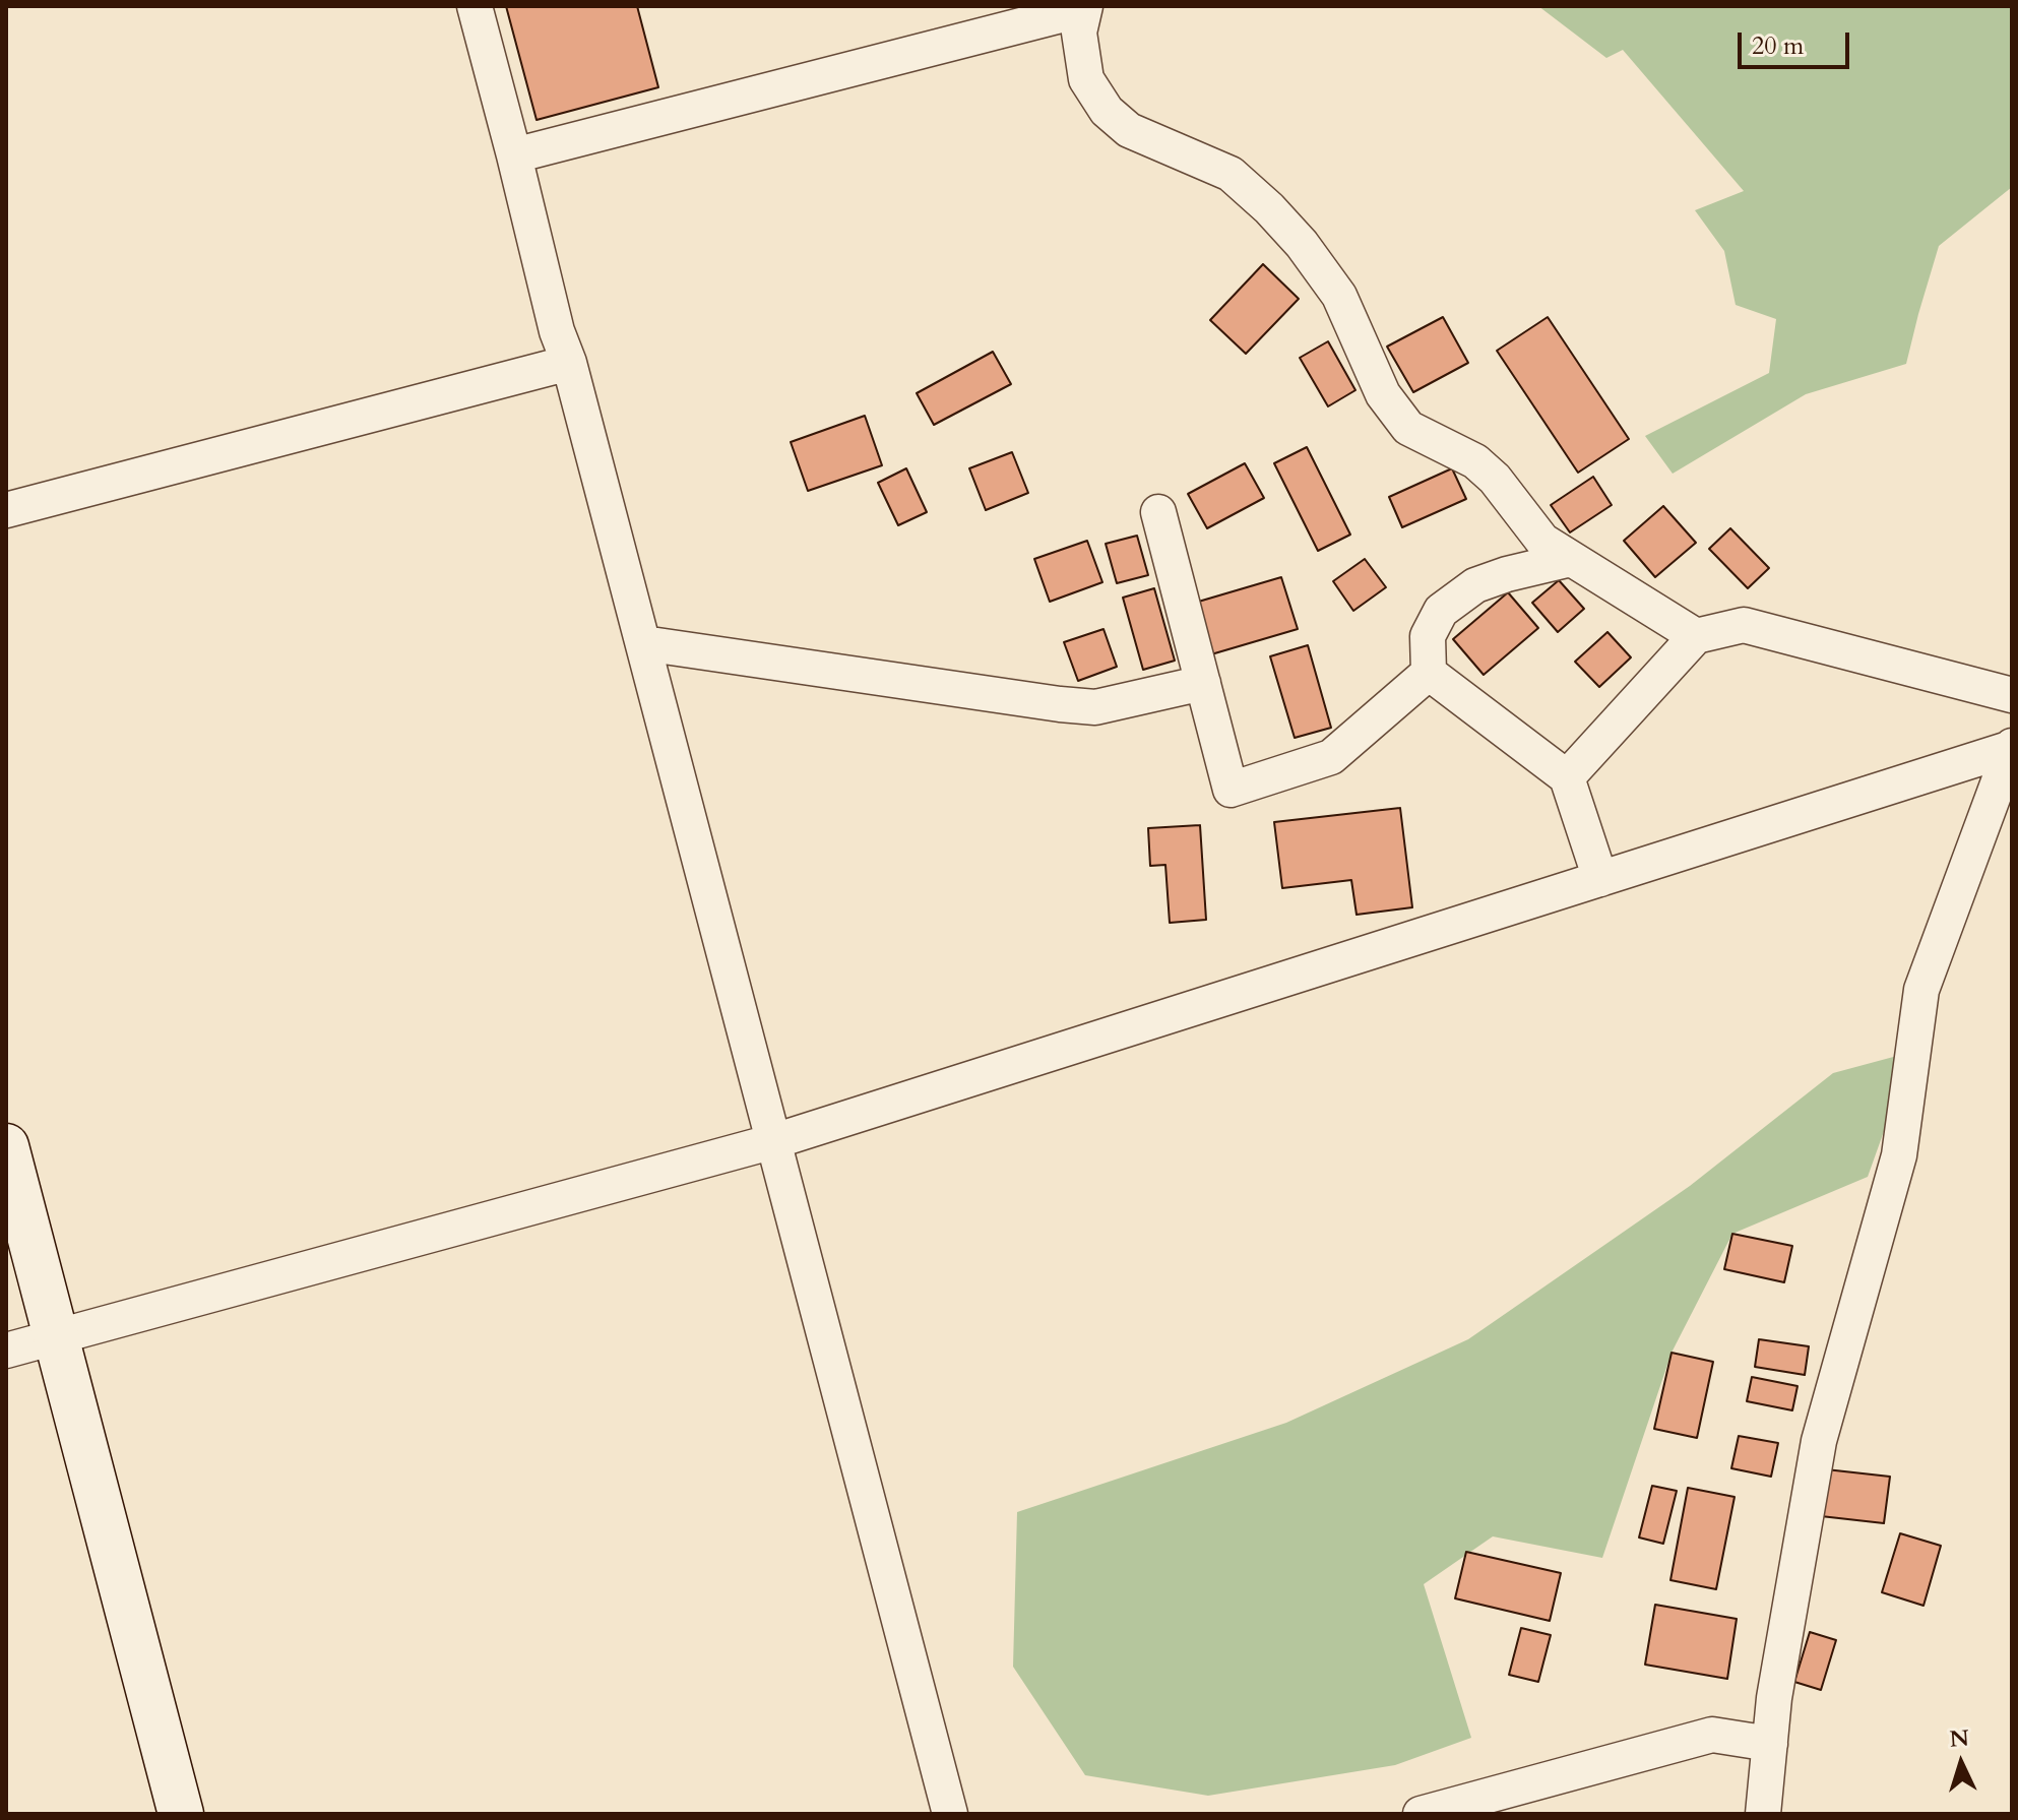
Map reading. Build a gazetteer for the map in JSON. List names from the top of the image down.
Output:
{
  "scale_bar": "20 m",
  "north": "top"
}
